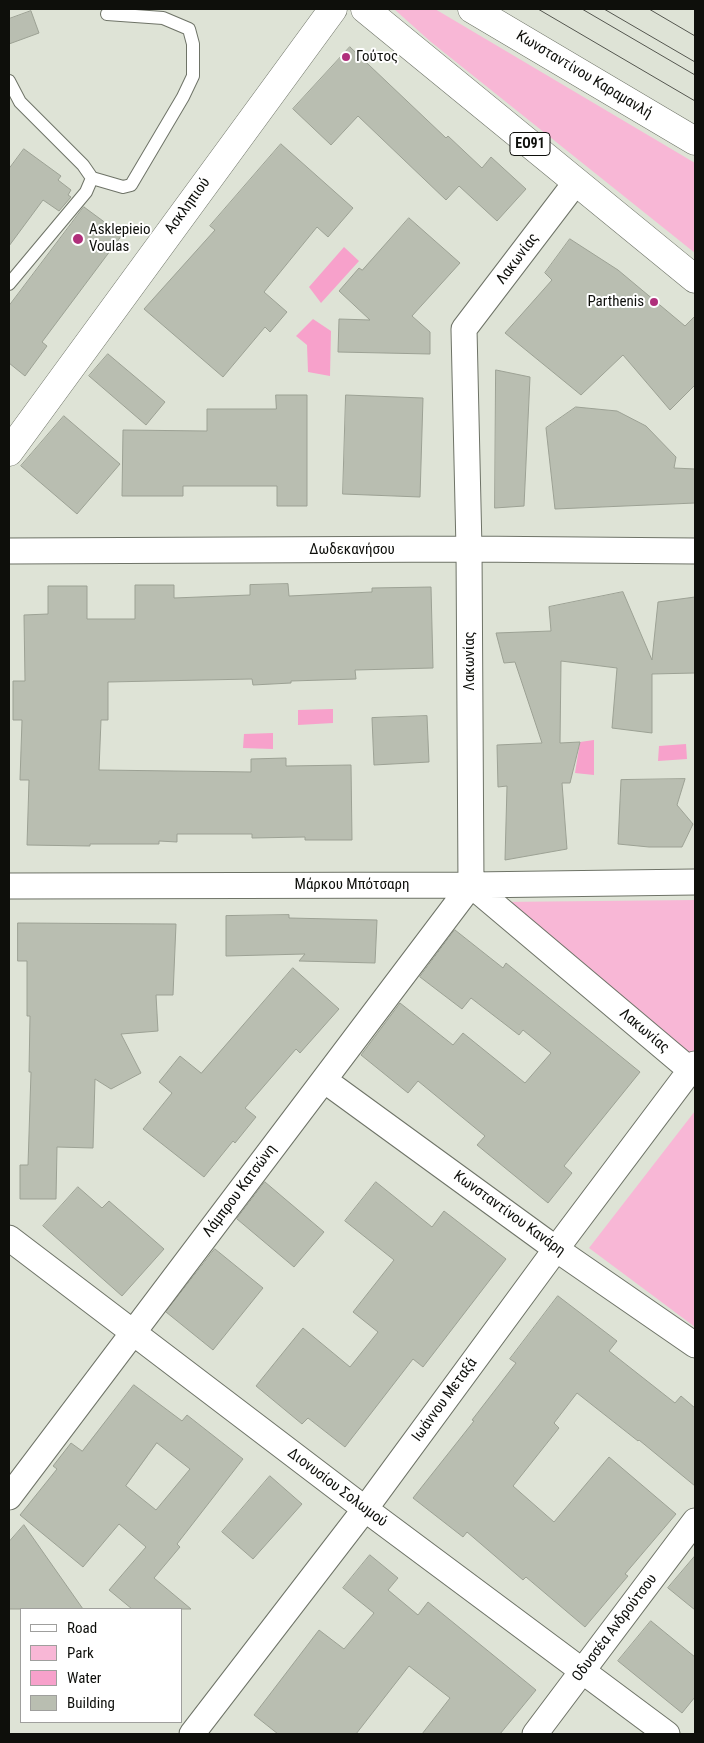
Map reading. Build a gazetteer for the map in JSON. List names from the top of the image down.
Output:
{
  "streets": {
    "main road": ["Κωνσταντίνου Καραμανλή", "ΕΟ91", "Ασκληπιού"],
    "street": [
      "Λακωνίας",
      "Δωδεκανήσου",
      "Μάρκου Μπότσαρη",
      "Λάμπρου Κατσώνη",
      "Κωνσταντίνου Κανάρη",
      "Ιωάννου Μεταξά",
      "Διονυσίου Σολωμού",
      "Οδυσσέα Ανδρούτσου"
    ]
  },
  "crossings": [
    ["ΕΟ91", "Λακωνίας"],
    ["Λακωνίας", "Δωδεκανήσου"],
    ["Λακωνίας", "Μάρκου Μπότσαρη"],
    ["Λακωνίας", "Λάμπρου Κατσώνη"],
    ["Λακωνίας", "Ιωάννου Μεταξά"],
    ["Μάρκου Μπότσαρη", "Λάμπρου Κατσώνη"],
    ["Λάμπρου Κατσώνη", "Κωνσταντίνου Κανάρη"],
    ["Λάμπρου Κατσώνη", "Διονυσίου Σολωμού"],
    ["Κωνσταντίνου Κανάρη", "Ιωάννου Μεταξά"],
    ["Ιωάννου Μεταξά", "Διονυσίου Σολωμού"],
    ["Διονυσίου Σολωμού", "Οδυσσέα Ανδρούτσου"]
  ],
  "places": ["Γούτος", "Asklepieio Voulas", "Parthenis"],
  "legend": [
    "Road",
    "Park",
    "Water",
    "Building"
  ]
}
